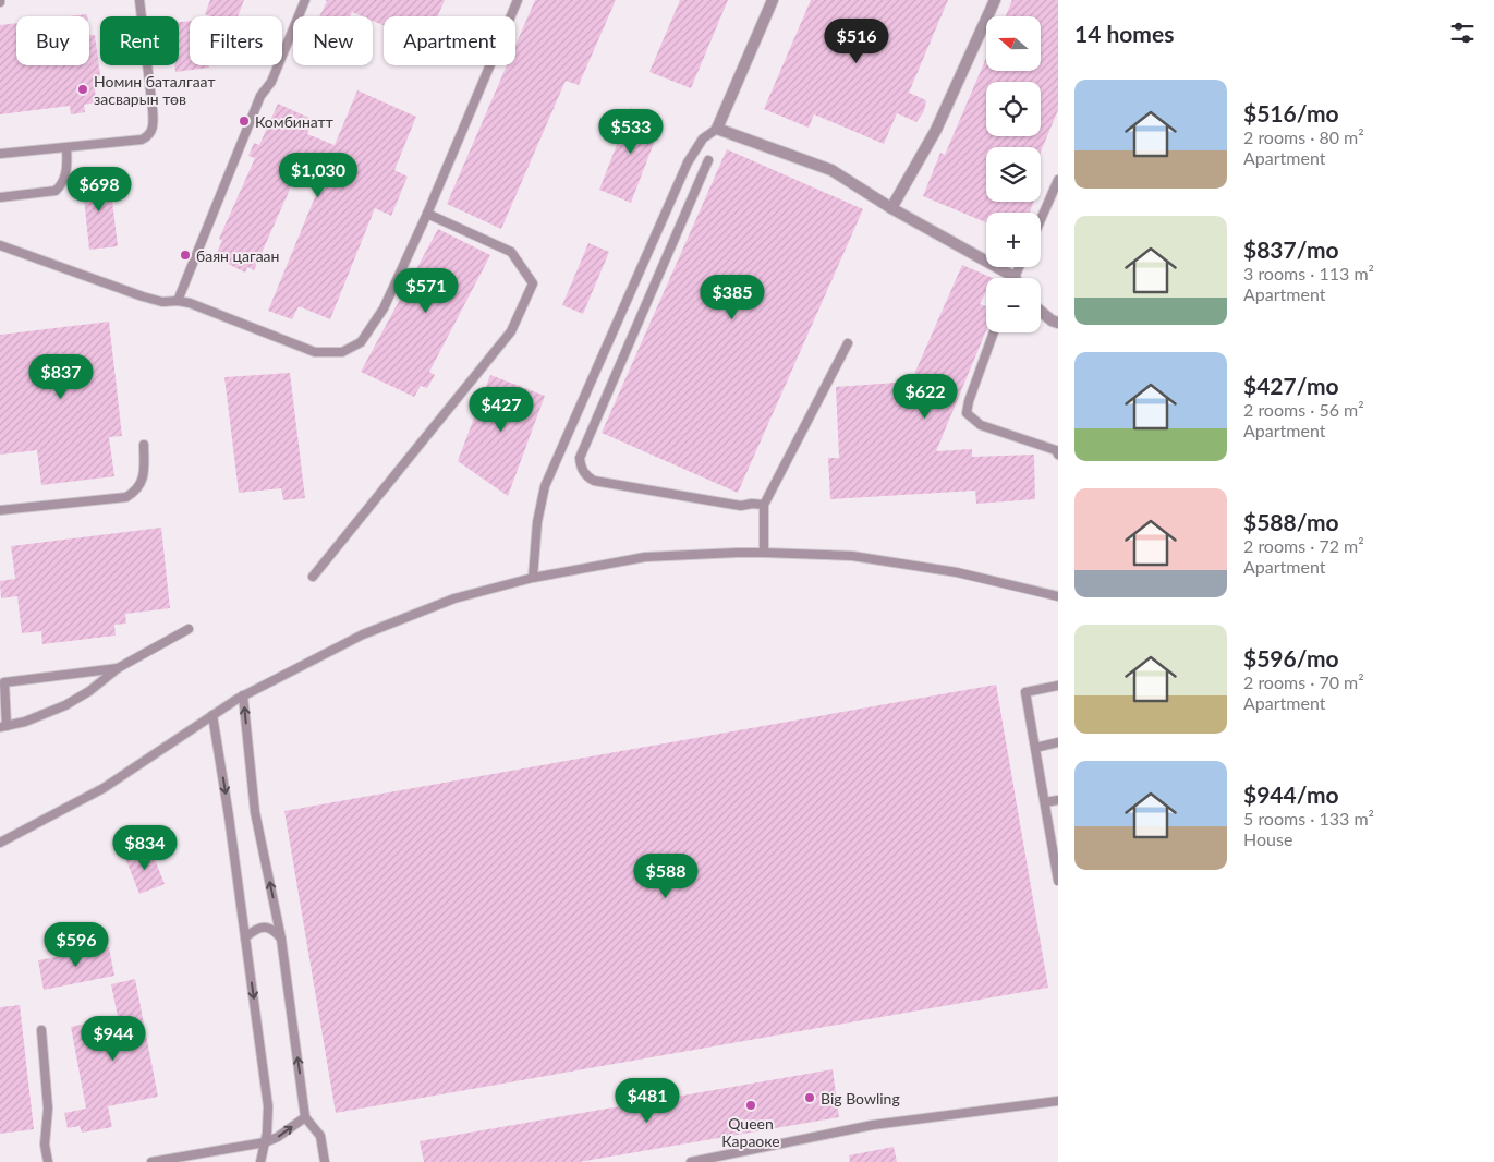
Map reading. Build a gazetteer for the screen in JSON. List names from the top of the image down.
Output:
{
  "places": [
    "Номин баталгаат засварын төв",
    "Комбинатт",
    "баян цагаан",
    "Big Bowling",
    "Queen Караоке"
  ],
  "north": "left",
  "page": {
    "heading": "14 homes",
    "map_buttons": ["+", "−"],
    "chip": [
      "Buy",
      "Rent",
      "Filters",
      "New",
      "Apartment"
    ],
    "price": [
      "$516",
      "$533",
      "$1,030",
      "$698",
      "$571",
      "$385",
      "$837",
      "$622",
      "$427",
      "$834",
      "$588",
      "$596",
      "$944",
      "$481"
    ],
    "list": [
      {
        "name": "$516/mo",
        "note": "2 rooms · 80 m² · Apartment"
      },
      {
        "name": "$837/mo",
        "note": "3 rooms · 113 m² · Apartment"
      },
      {
        "name": "$427/mo",
        "note": "2 rooms · 56 m² · Apartment"
      },
      {
        "name": "$588/mo",
        "note": "2 rooms · 72 m² · Apartment"
      },
      {
        "name": "$596/mo",
        "note": "2 rooms · 70 m² · Apartment"
      },
      {
        "name": "$944/mo",
        "note": "5 rooms · 133 m² · House"
      }
    ]
  }
}
